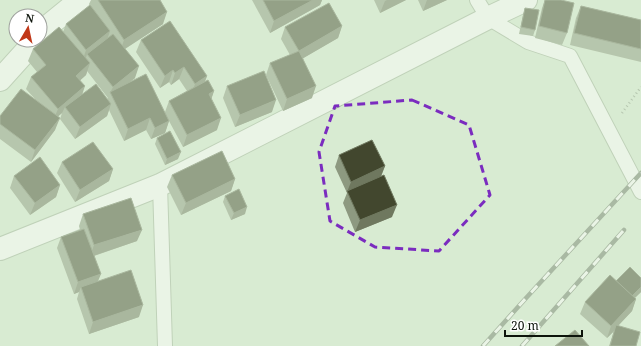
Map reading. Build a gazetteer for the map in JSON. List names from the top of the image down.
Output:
{
  "scale_bar": "20 m",
  "north": "top"
}
